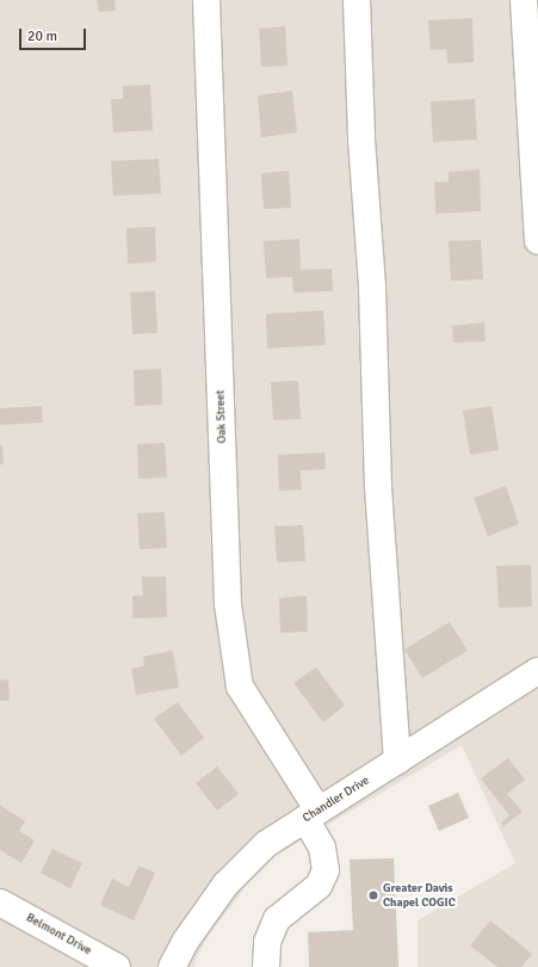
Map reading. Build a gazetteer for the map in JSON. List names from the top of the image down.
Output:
{
  "streets": {
    "street": ["Oak Street", "Chandler Drive", "Belmont Drive"]
  },
  "crossings": [
    ["Oak Street", "Chandler Drive"]
  ],
  "places": ["Greater Davis Chapel COGIC"],
  "scale_bar": "20 m"
}
